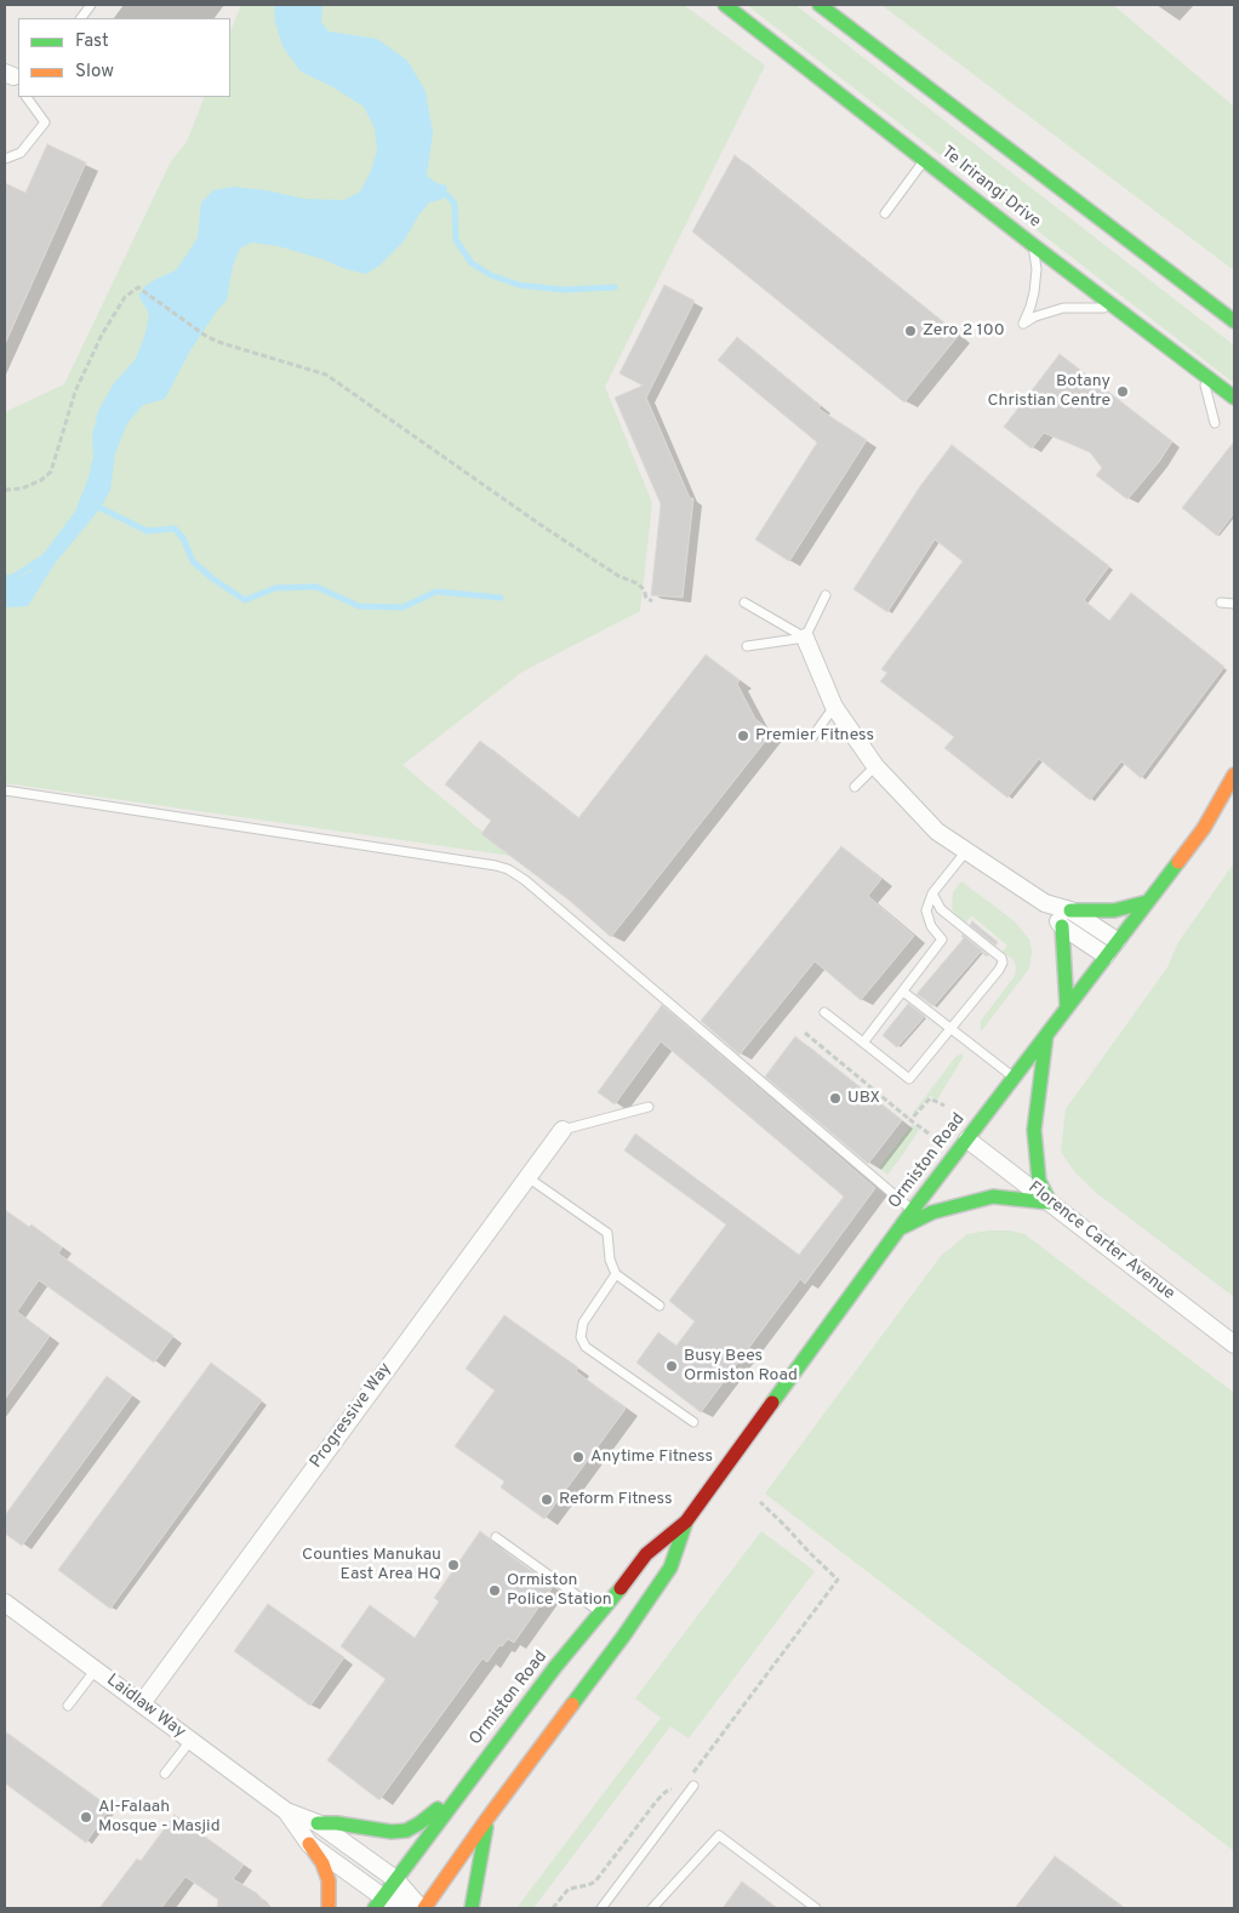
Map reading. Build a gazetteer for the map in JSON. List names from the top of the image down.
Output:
{
  "streets": {
    "main road": ["Te Irirangi Drive", "Ormiston Road"],
    "street": ["Florence Carter Avenue", "Progressive Way", "Laidlaw Way"]
  },
  "crossings": [
    ["Ormiston Road", "Florence Carter Avenue"],
    ["Ormiston Road", "Laidlaw Way"],
    ["Progressive Way", "Laidlaw Way"]
  ],
  "places": [
    "Zero 2 100",
    "Botany Christian Centre",
    "Premier Fitness",
    "UBX",
    "Busy Bees Ormiston Road",
    "Anytime Fitness",
    "Reform Fitness",
    "Counties Manukau East Area HQ",
    "Ormiston Police Station",
    "Al-Falaah Mosque - Masjid"
  ],
  "legend": ["Fast", "Slow"]
}
